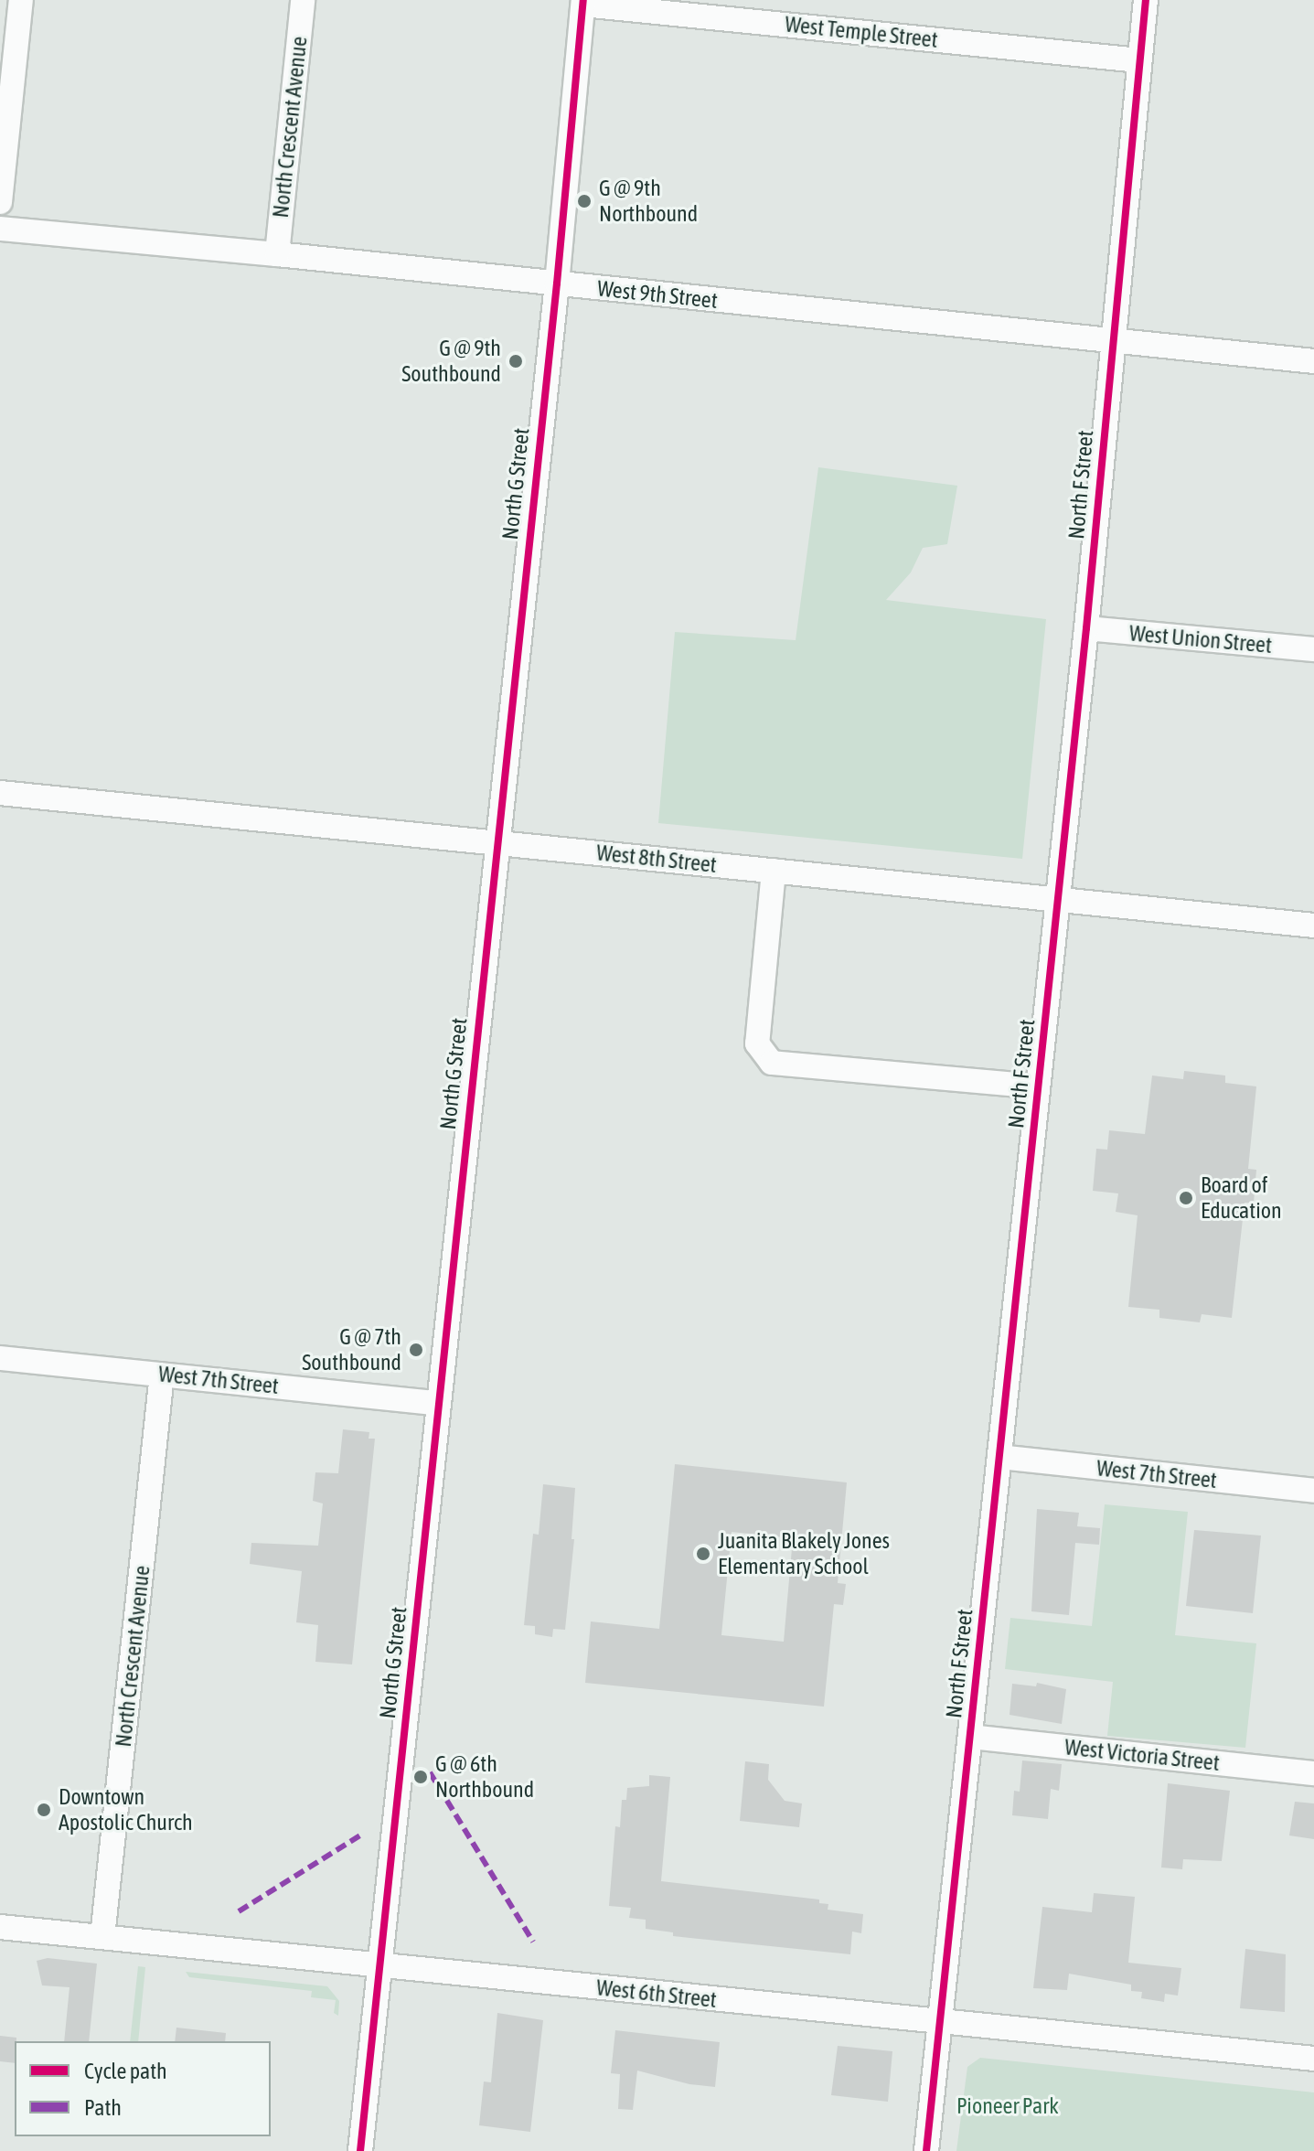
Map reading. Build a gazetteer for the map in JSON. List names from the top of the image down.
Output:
{
  "streets": {
    "street": [
      "West Temple Street",
      "North Crescent Avenue",
      "West 9th Street",
      "North G Street",
      "North F Street",
      "West Union Street",
      "West 8th Street",
      "West 7th Street",
      "West Victoria Street",
      "West 6th Street"
    ]
  },
  "crossings": [
    ["West Temple Street", "North G Street"],
    ["West Temple Street", "North F Street"],
    ["North Crescent Avenue", "West 9th Street"],
    ["North Crescent Avenue", "West 7th Street"],
    ["North Crescent Avenue", "West 6th Street"],
    ["West 9th Street", "North G Street"],
    ["West 9th Street", "North F Street"],
    ["North G Street", "West 8th Street"],
    ["North G Street", "West 7th Street"],
    ["North G Street", "West 6th Street"],
    ["North F Street", "West Union Street"],
    ["North F Street", "West 8th Street"],
    ["North F Street", "West 7th Street"],
    ["North F Street", "West Victoria Street"],
    ["North F Street", "West 6th Street"]
  ],
  "parks": ["Pioneer Park"],
  "places": [
    "G @ 9th Northbound",
    "G @ 9th Southbound",
    "Board of Education",
    "G @ 7th Southbound",
    "Juanita Blakely Jones Elementary School",
    "G @ 6th Northbound",
    "Downtown Apostolic Church"
  ],
  "legend": ["Cycle path", "Path"]
}
